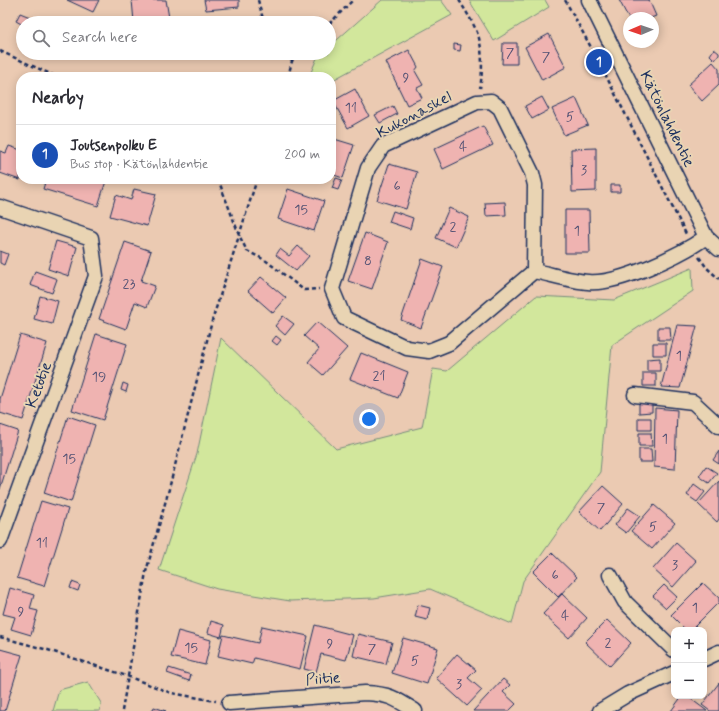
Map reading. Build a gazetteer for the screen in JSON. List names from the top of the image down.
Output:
{
  "streets": {
    "street": [
      "Kukonaskel",
      "Kätönlahdentie",
      "Ketotie",
      "Piitie"
    ]
  },
  "house_numbers": [
    "7",
    "7",
    "9",
    "11",
    "5",
    "4",
    "3",
    "6",
    "15",
    "2",
    "1",
    "8",
    "23",
    "1",
    "21",
    "19",
    "1",
    "15",
    "7",
    "5",
    "11",
    "3",
    "6",
    "1",
    "9",
    "4",
    "2",
    "9",
    "15",
    "7",
    "5",
    "3"
  ],
  "north": "left",
  "page": {
    "search": "Search here",
    "pins": "1",
    "heading": "Nearby",
    "list": [
      {
        "mark": "1",
        "name": "Joutsenpolku E",
        "note": "Bus stop · Kätönlahdentie",
        "value": "200 m"
      }
    ],
    "map_buttons": ["+", "−"]
  }
}
